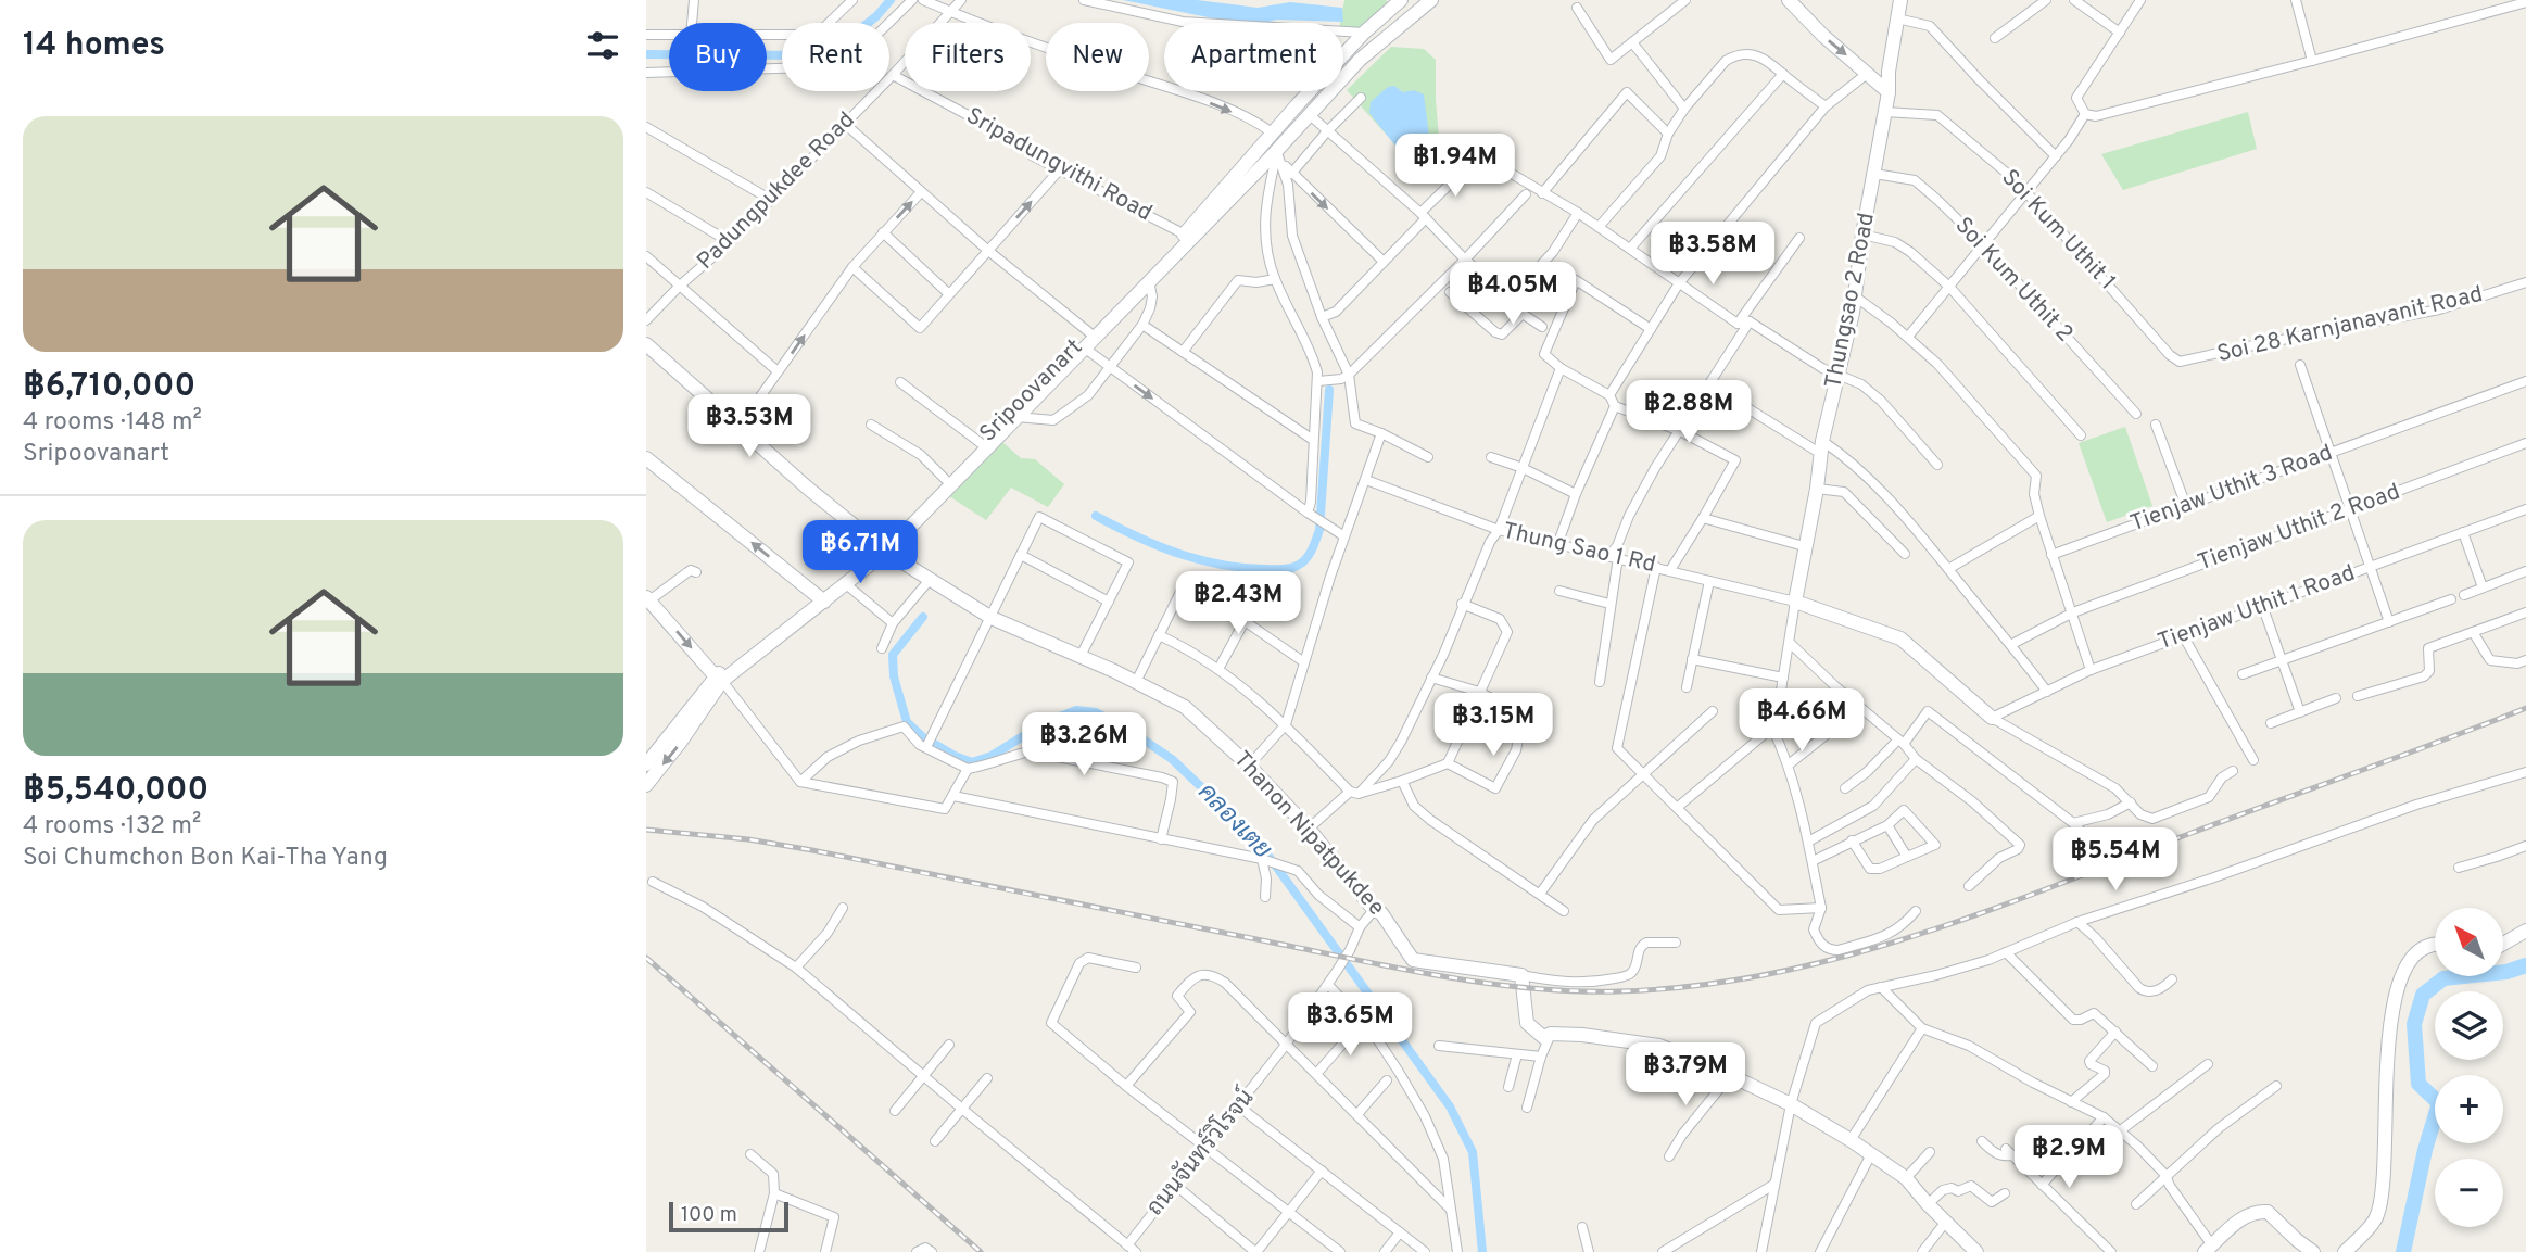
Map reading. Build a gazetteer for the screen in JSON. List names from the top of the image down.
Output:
{
  "streets": {
    "street": [
      "Sripadungvithi Road",
      "Padungpukdee Road",
      "Soi Kum Uthit 1",
      "Soi Kum Uthit 2",
      "Thungsao 2 Road",
      "Soi 28 Karnjanavanit Road",
      "Sripoovanart",
      "Tienjaw Uthit 3 Road",
      "Tienjaw Uthit 2 Road",
      "Thung Sao 1 Rd",
      "Tienjaw Uthit 1 Road",
      "Thanon Nipatpukdee",
      "ถนนจันทร์วิโรจน์"
    ]
  },
  "crossings": [
    ["Sripadungvithi Road", "Padungpukdee Road"],
    ["Sripadungvithi Road", "Sripoovanart"],
    ["Soi Kum Uthit 1", "Thungsao 2 Road"],
    ["Soi Kum Uthit 1", "Soi 28 Karnjanavanit Road"],
    ["Soi Kum Uthit 2", "Thungsao 2 Road"],
    ["Thungsao 2 Road", "Thung Sao 1 Rd"],
    ["Sripoovanart", "Thanon Nipatpukdee"],
    ["Thanon Nipatpukdee", "ถนนจันทร์วิโรจน์"]
  ],
  "water": ["คลองเตย"],
  "scale_bar": "100 m",
  "north": "top left",
  "page": {
    "heading": "14 homes",
    "chip": [
      "Buy",
      "Rent",
      "Filters",
      "New",
      "Apartment"
    ],
    "list": [
      {
        "name": "฿6,710,000",
        "note": "4 rooms · 148 m² · Sripoovanart"
      },
      {
        "name": "฿5,540,000",
        "note": "4 rooms · 132 m² · Soi Chumchon Bon Kai-Tha Yang"
      }
    ],
    "price": [
      "฿1.94M",
      "฿3.58M",
      "฿4.05M",
      "฿2.88M",
      "฿3.53M",
      "฿6.71M",
      "฿2.43M",
      "฿4.66M",
      "฿3.15M",
      "฿3.26M",
      "฿5.54M",
      "฿3.65M",
      "฿3.79M",
      "฿2.9M"
    ],
    "map_buttons": ["+", "−"],
    "scale": "100 m"
  }
}
